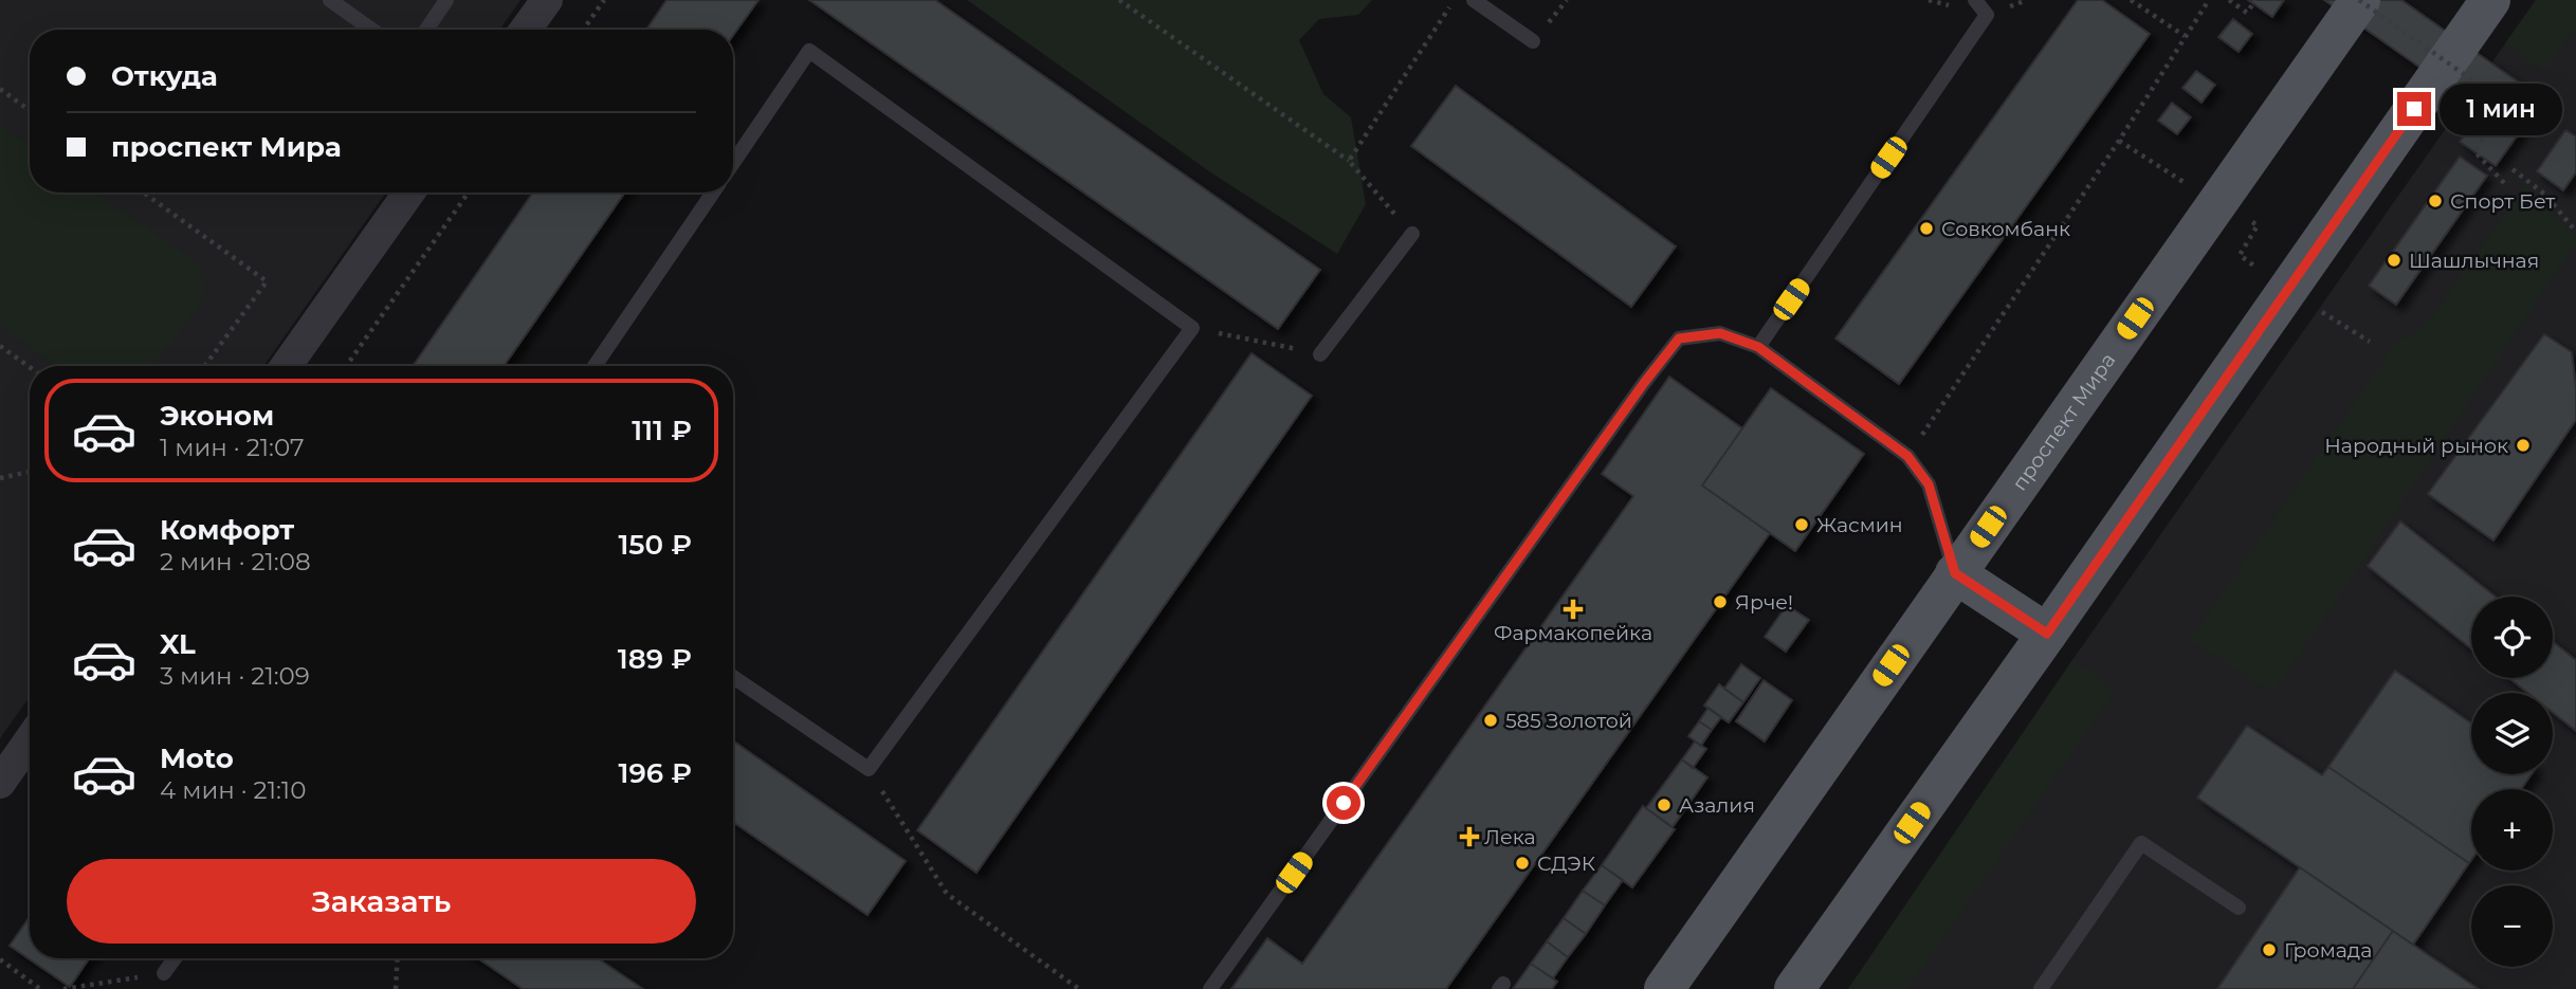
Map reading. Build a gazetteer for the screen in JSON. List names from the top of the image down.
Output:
{
  "streets": {
    "main road": ["проспект Мира"]
  },
  "places": {
    "other": [
      "Спорт Бет",
      "Совкомбанк",
      "Шашлычная",
      "Народный рынок",
      "Жасмин",
      "Ярче!",
      "585 Золотой",
      "Азалия",
      "СДЭК",
      "Громада"
    ],
    "health": ["Фармакопейка", "Лека"]
  },
  "page": {
    "banner": ["Откуда", "проспект Мира"],
    "bubble": "1 мин",
    "list": [
      {
        "name": "Эконом",
        "note": "1 мин · 21:07",
        "value": "111 ₽"
      },
      {
        "name": "Комфорт",
        "note": "2 мин · 21:08",
        "value": "150 ₽"
      },
      {
        "name": "XL",
        "note": "3 мин · 21:09",
        "value": "189 ₽"
      },
      {
        "name": "Moto",
        "note": "4 мин · 21:10",
        "value": "196 ₽"
      }
    ],
    "map_buttons": ["+", "−"],
    "buttons": "Заказать"
  }
}
